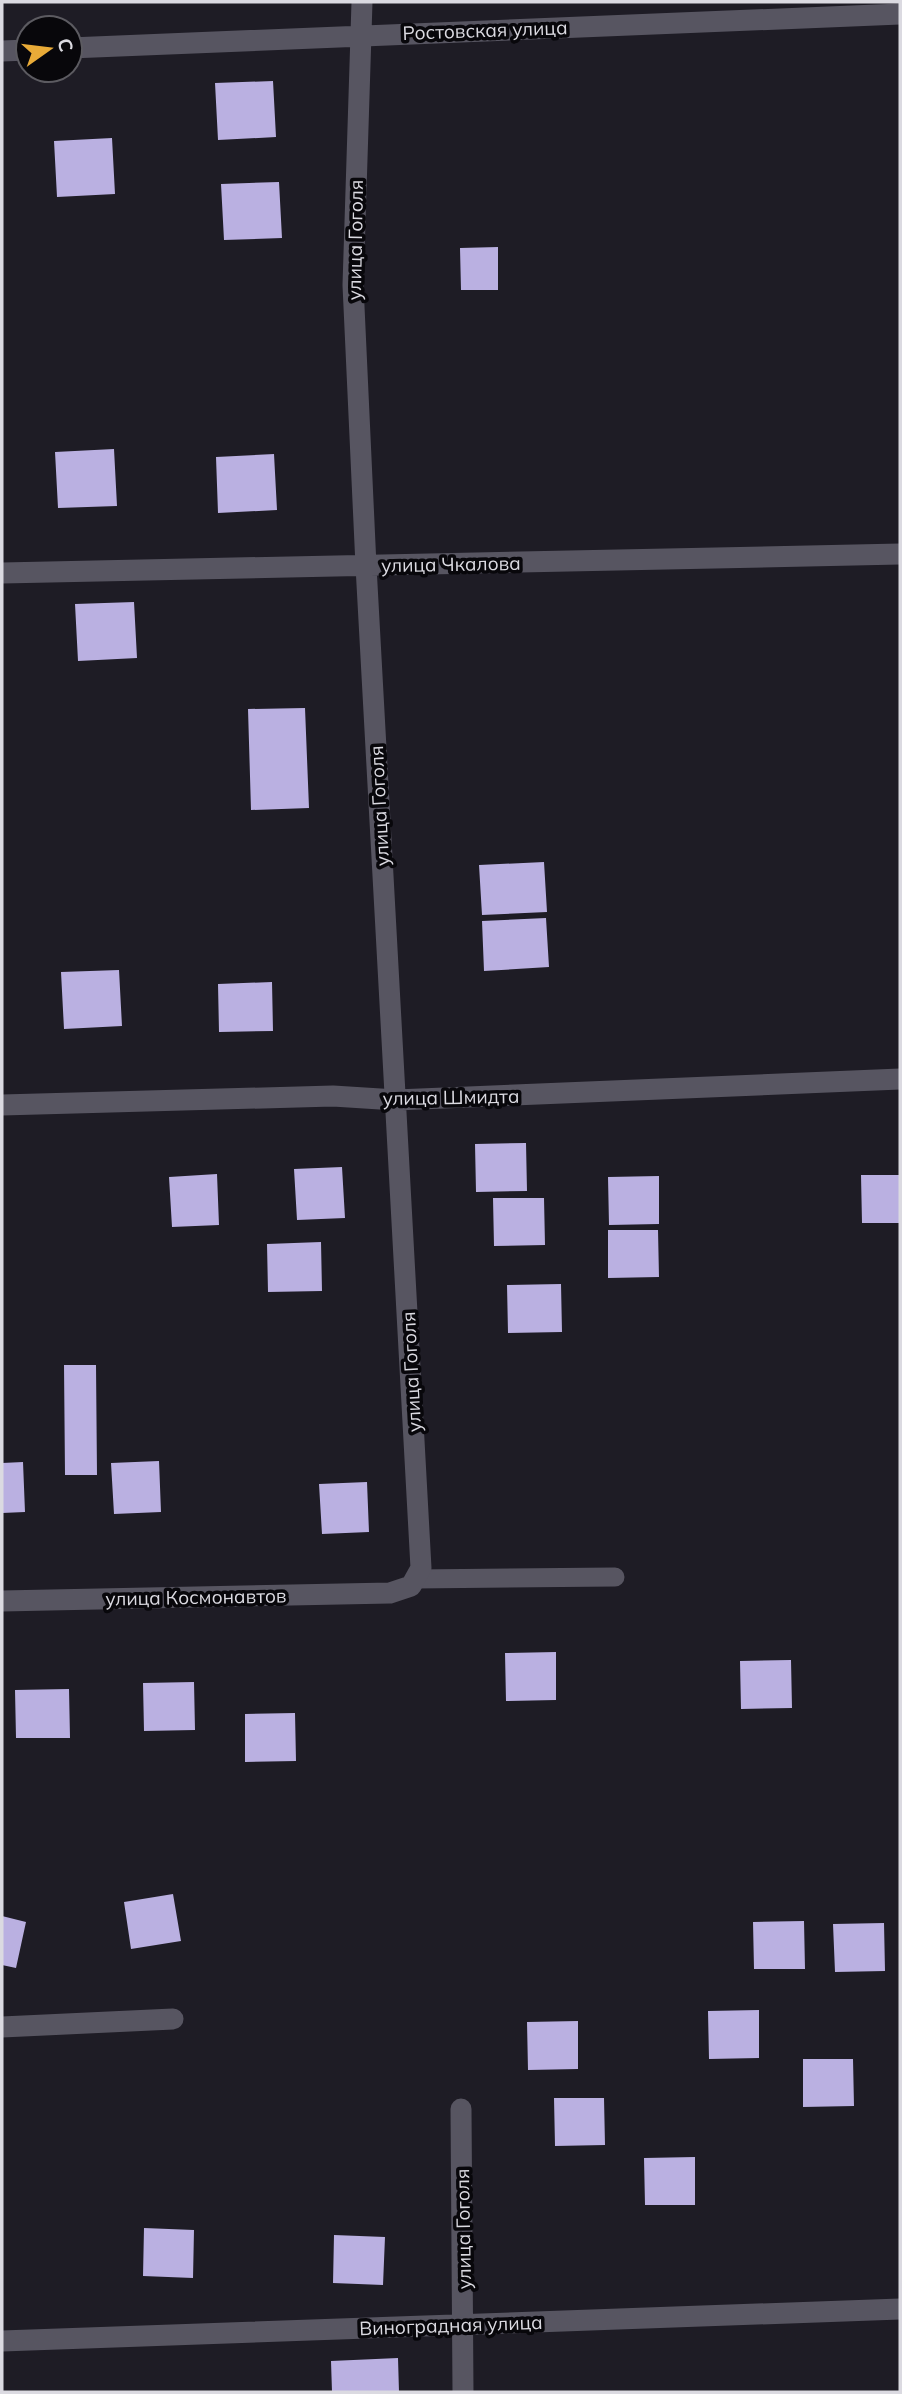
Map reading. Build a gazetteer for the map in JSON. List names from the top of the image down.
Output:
{
  "streets": {
    "street": [
      "Ростовская улица",
      "улица Гоголя",
      "улица Чкалова",
      "улица Шмидта",
      "улица Космонавтов",
      "Виноградная улица"
    ]
  },
  "crossings": [
    ["Ростовская улица", "улица Гоголя"],
    ["улица Гоголя", "улица Чкалова"],
    ["улица Гоголя", "улица Шмидта"],
    ["улица Гоголя", "улица Космонавтов"],
    ["улица Гоголя", "Виноградная улица"]
  ],
  "north": "right"
}
